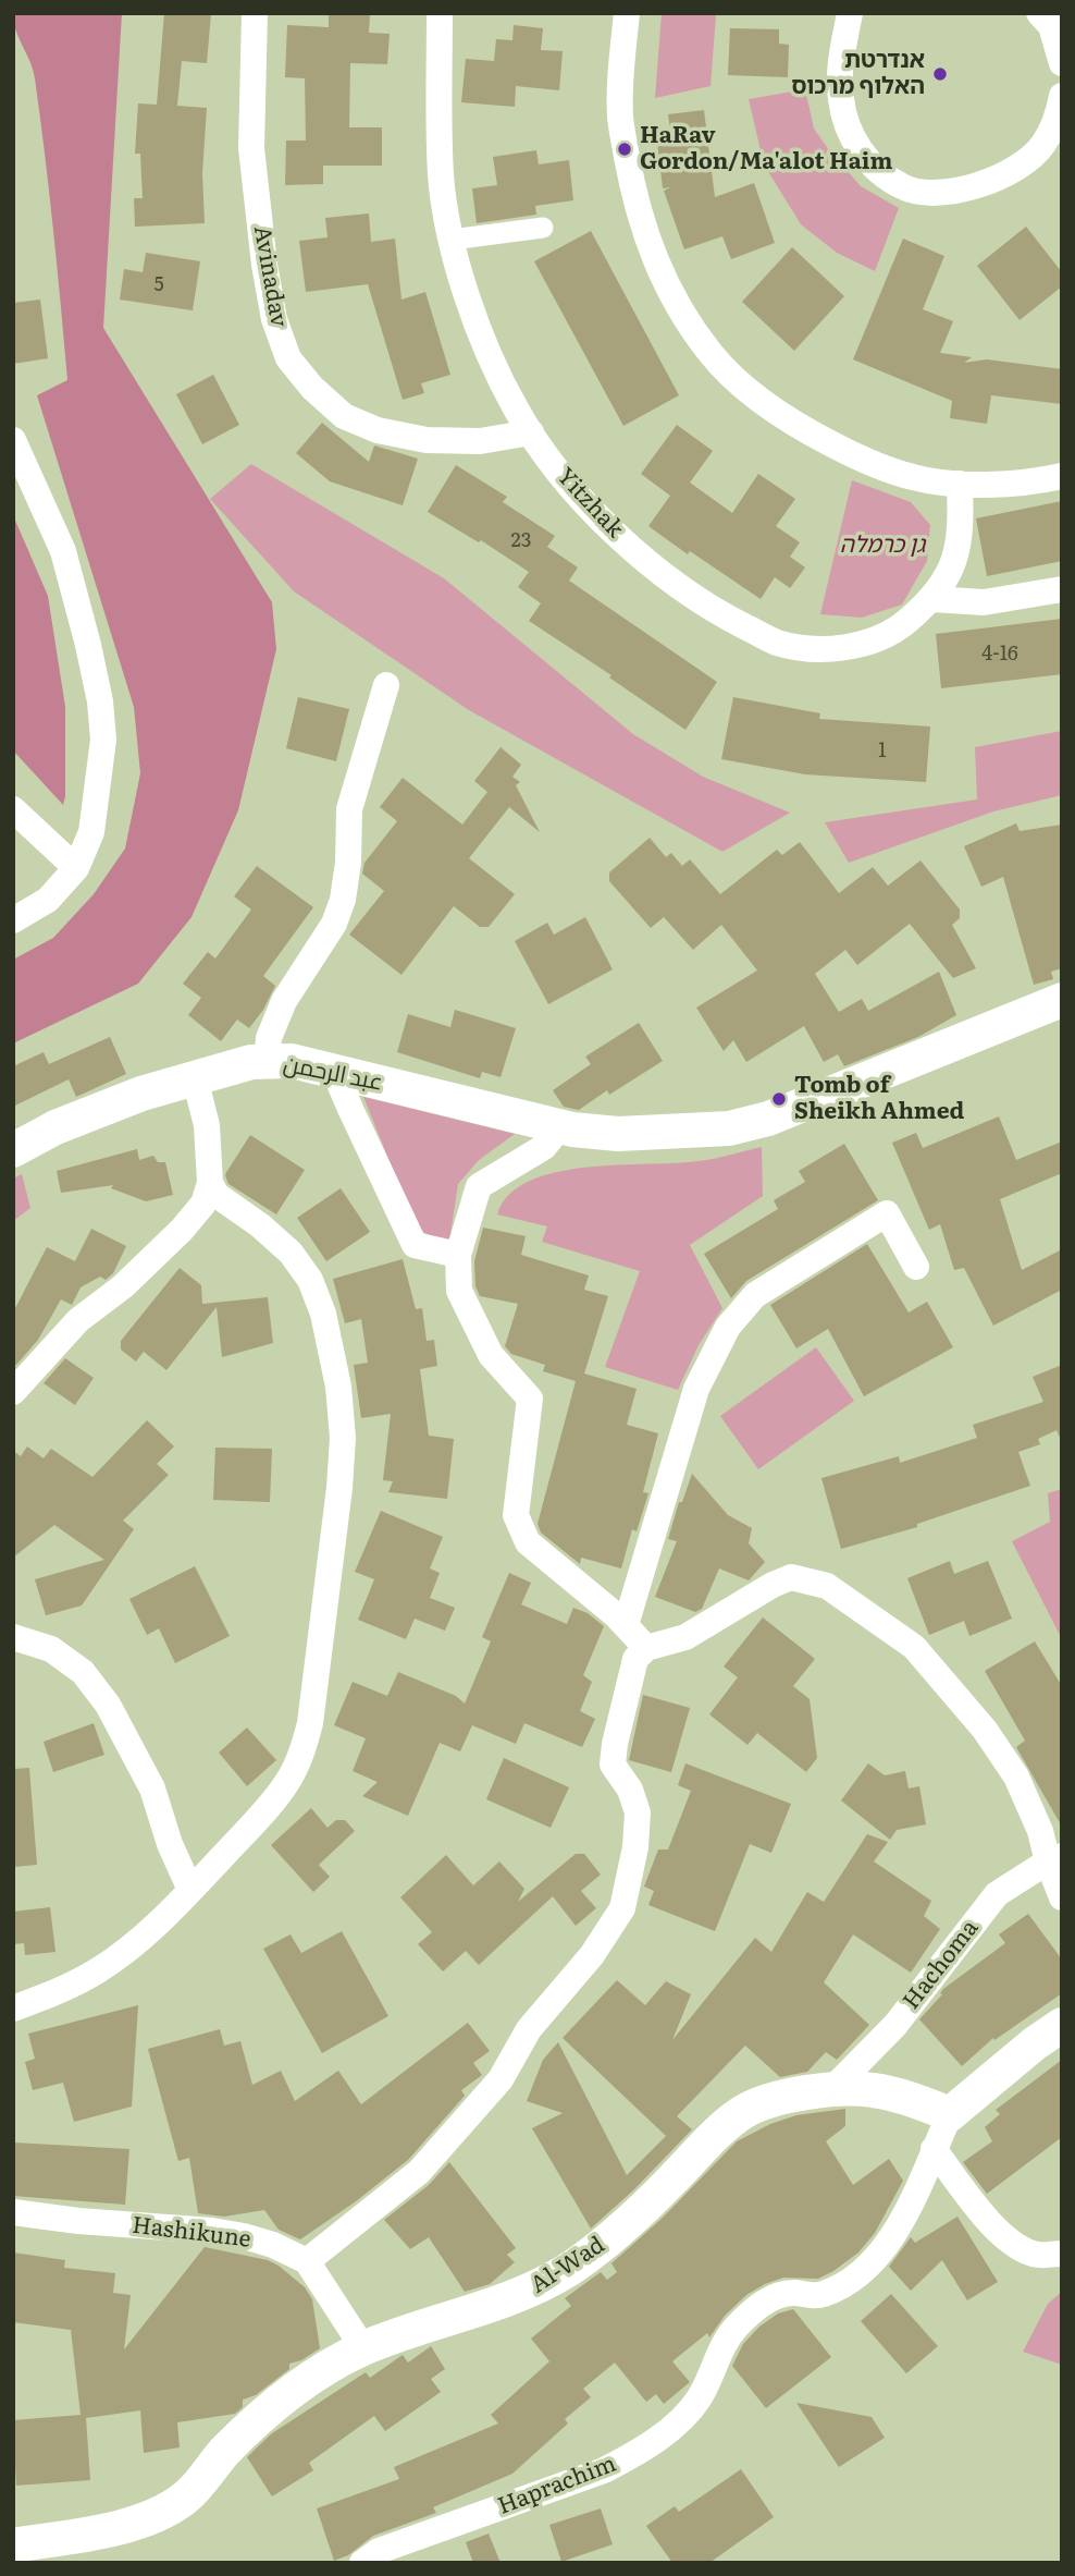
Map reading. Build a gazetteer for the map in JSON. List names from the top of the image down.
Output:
{
  "streets": {
    "street": [
      "Avinadav",
      "Yitzhak",
      "عبد الرحمن",
      "Hachoma",
      "Hashikune",
      "Al-Wad",
      "Haprachim"
    ]
  },
  "crossings": [
    ["Avinadav", "Yitzhak"],
    ["Hachoma", "Al-Wad"],
    ["Al-Wad", "Haprachim"]
  ],
  "parks": ["גן כרמלה"],
  "places": ["אנדרטת האלוף מרכוס", "HaRav Gordon/Ma'alot Haim", "Tomb of Sheikh Ahmed"],
  "house_numbers": [
    "5",
    "23",
    "4-16",
    "1"
  ]
}
